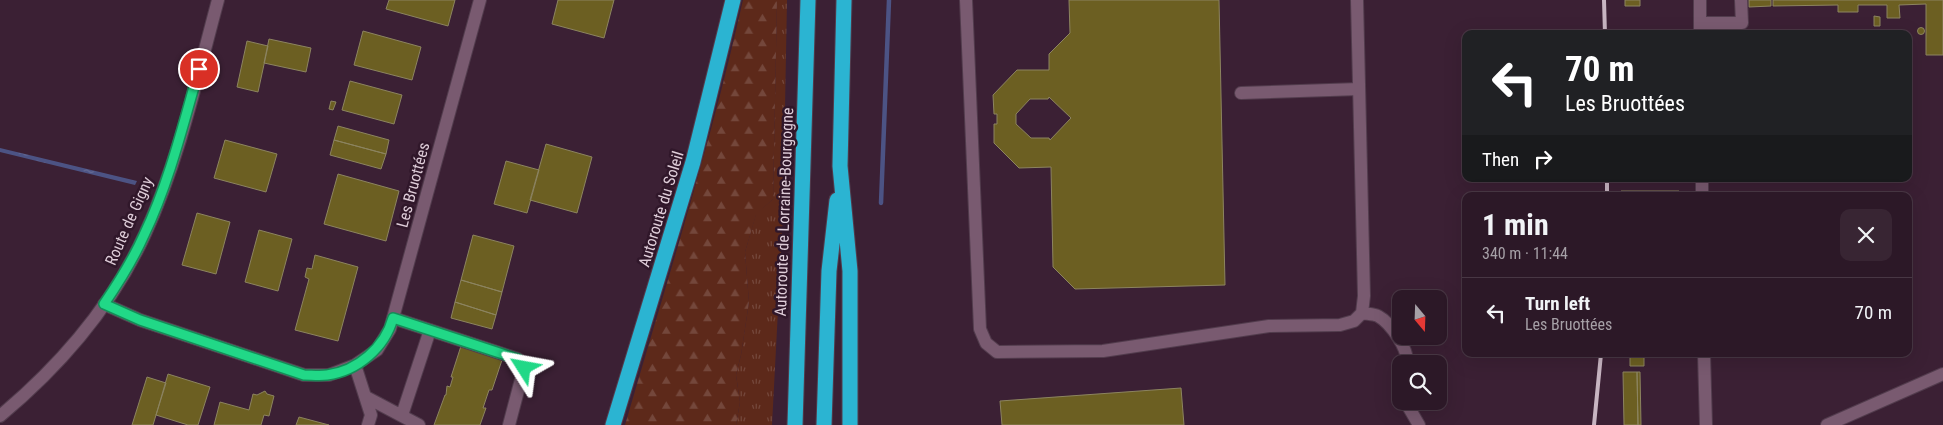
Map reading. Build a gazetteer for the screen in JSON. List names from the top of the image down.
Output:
{
  "streets": {
    "highway": ["Autoroute du Soleil", "Autoroute de Lorraine-Bourgogne"],
    "street": ["Les Bruottées", "Route de Gigny"]
  },
  "crossings": [
    ["Les Bruottées", "Route de Gigny"]
  ],
  "north": "bottom",
  "page": {
    "turn": ["70 m", "Les Bruottées"],
    "then": "Then",
    "heading": ["1 min", "340 m · 11:44"],
    "list": [
      {
        "name": "Turn left",
        "note": "Les Bruottées",
        "value": "70 m"
      }
    ]
  }
}
